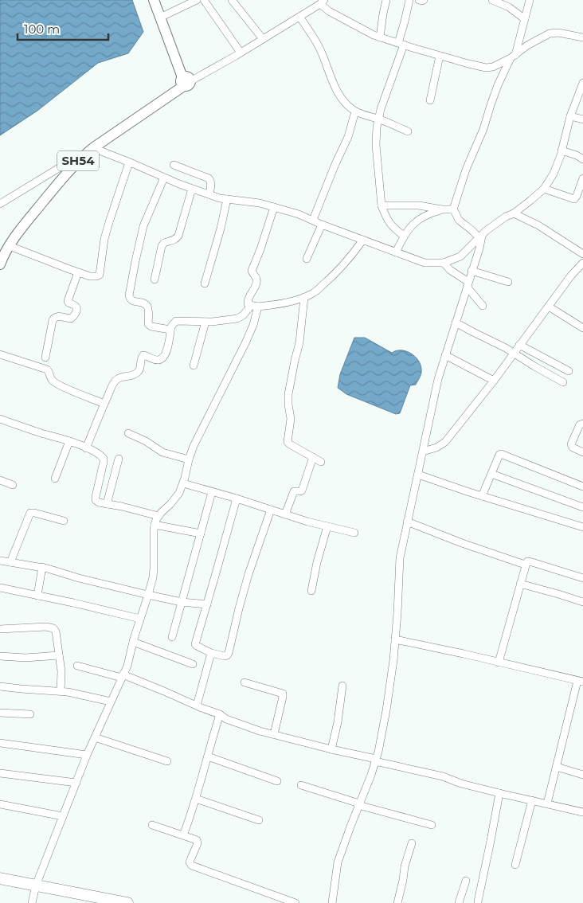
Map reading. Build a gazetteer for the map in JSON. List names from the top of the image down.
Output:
{
  "streets": {
    "main road": ["SH54"]
  },
  "scale_bar": "100 m"
}
